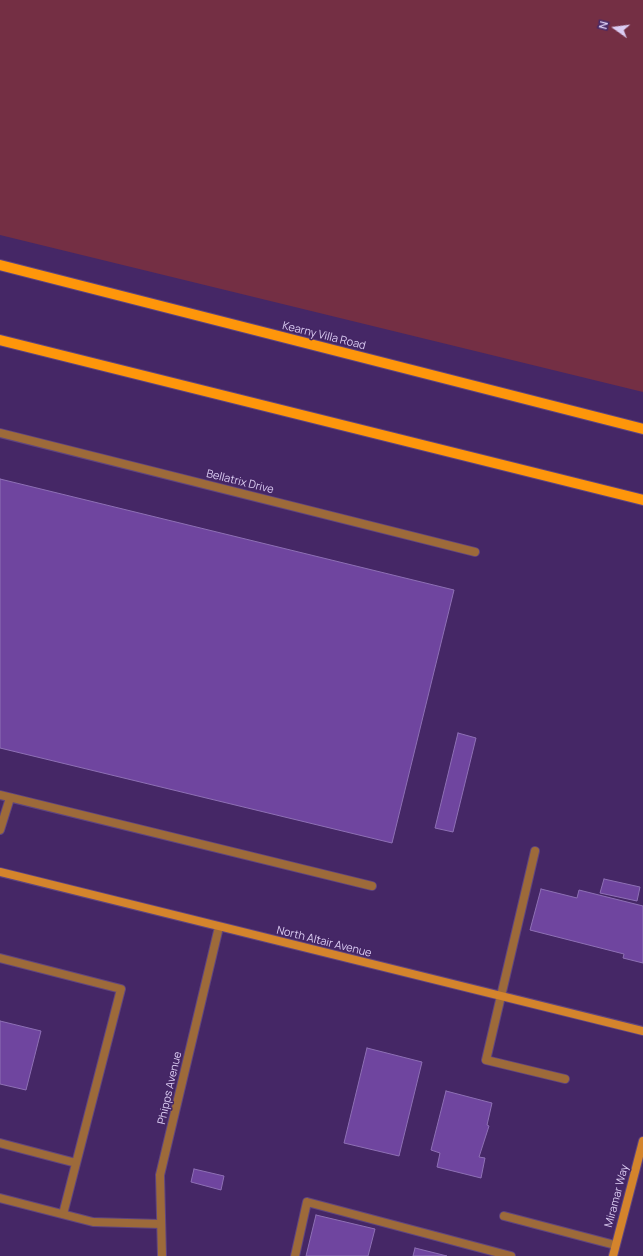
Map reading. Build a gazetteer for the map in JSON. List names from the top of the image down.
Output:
{
  "streets": {
    "main road": ["Kearny Villa Road"],
    "street": [
      "Bellatrix Drive",
      "North Altair Avenue",
      "Phipps Avenue",
      "Miramar Way"
    ]
  },
  "crossings": [
    ["North Altair Avenue", "Phipps Avenue"]
  ],
  "north": "left"
}
